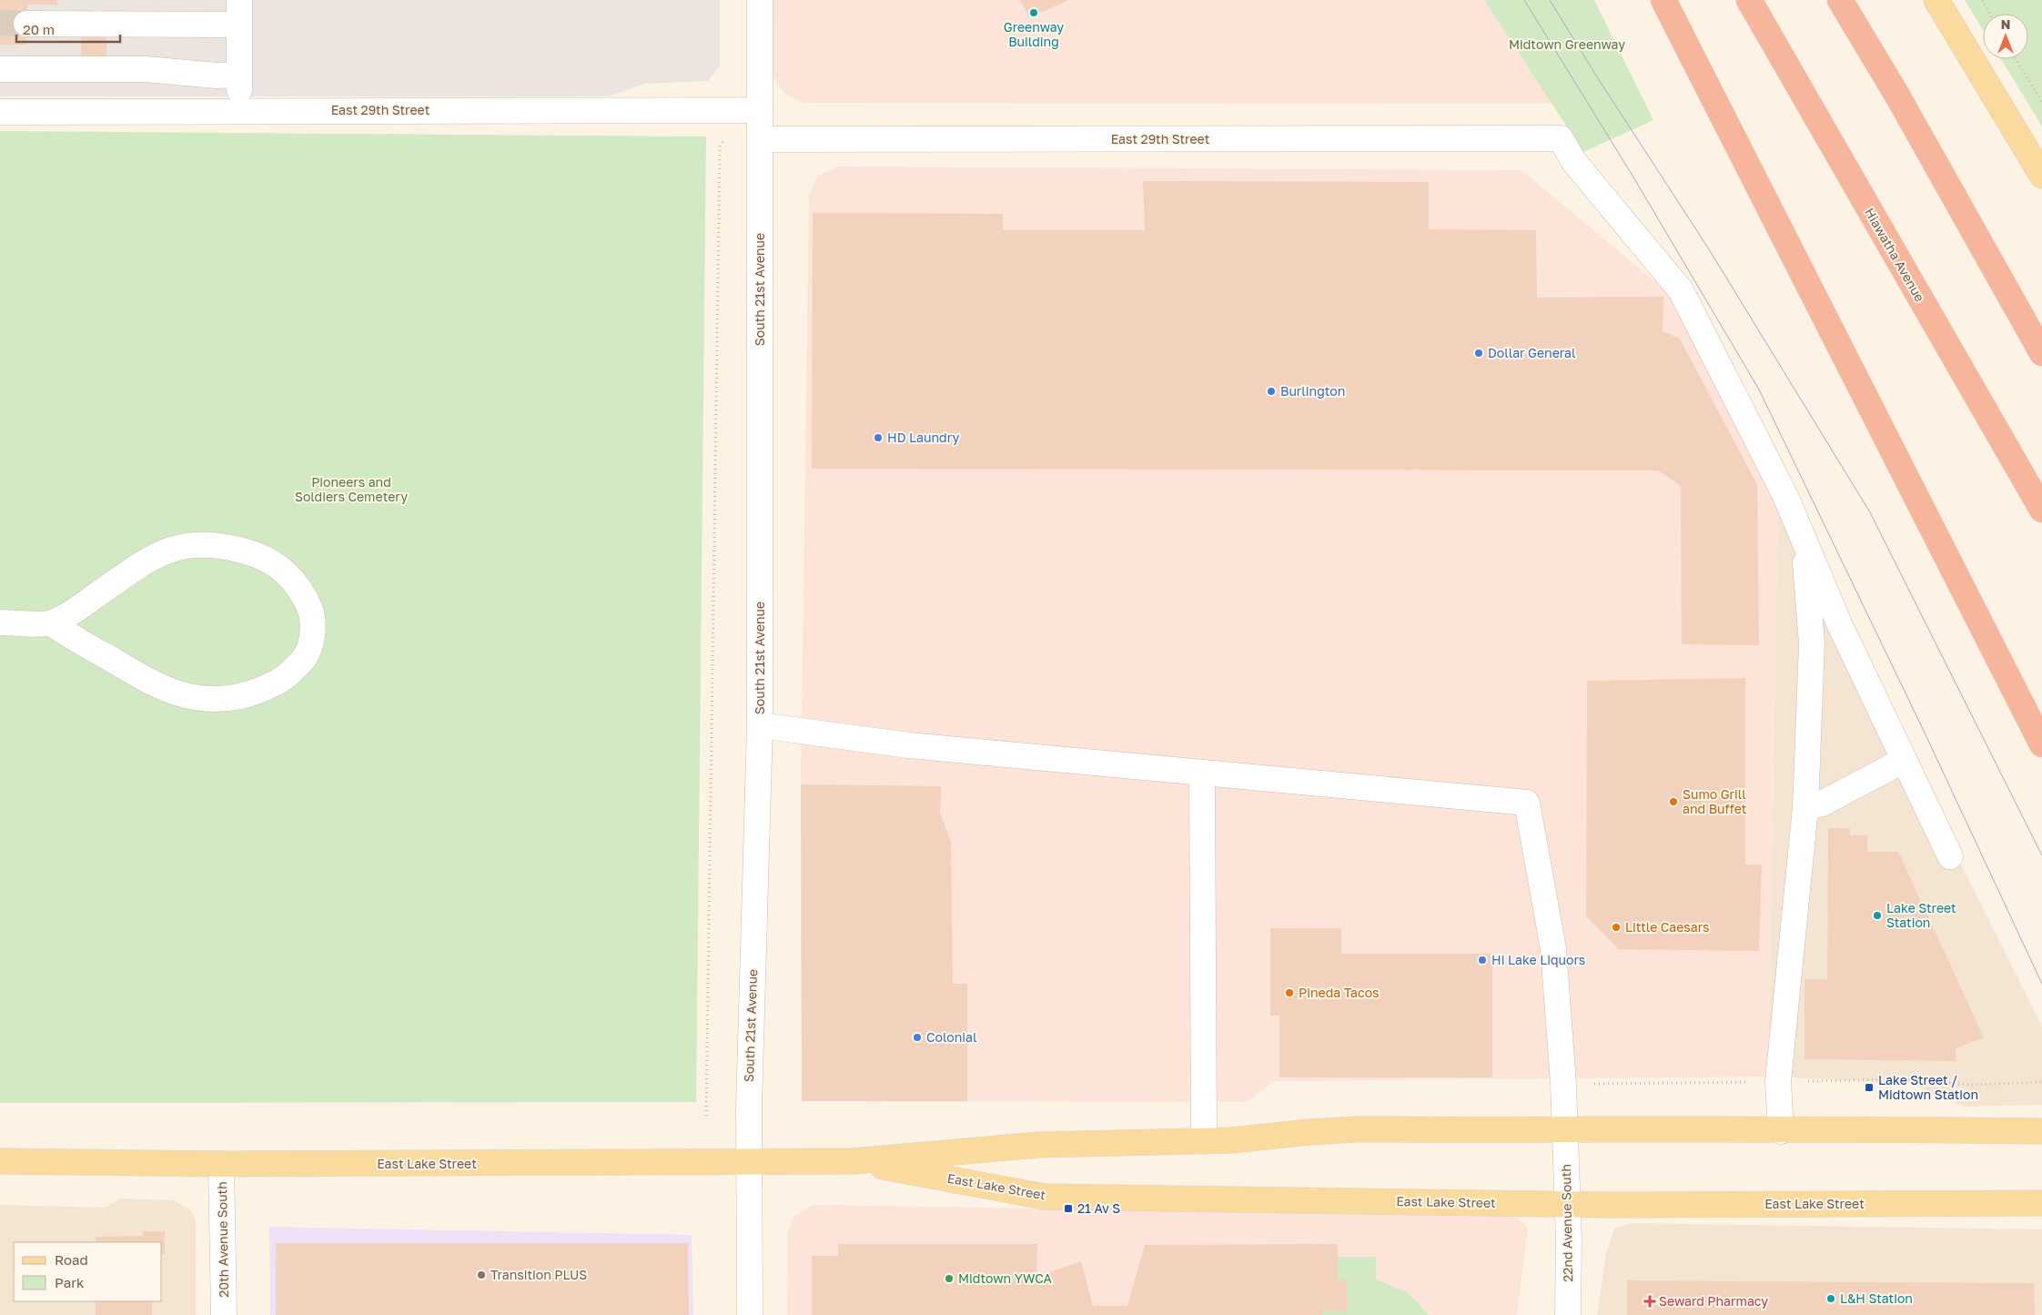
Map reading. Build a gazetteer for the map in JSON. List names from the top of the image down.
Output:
{
  "streets": {
    "highway": ["Hiawatha Avenue"],
    "main road": ["East Lake Street"],
    "street": [
      "East 29th Street",
      "South 21st Avenue",
      "22nd Avenue South",
      "20th Avenue South"
    ]
  },
  "crossings": [
    ["East 29th Street", "South 21st Avenue"],
    ["South 21st Avenue", "East Lake Street"],
    ["East Lake Street", "22nd Avenue South"],
    ["East Lake Street", "20th Avenue South"]
  ],
  "parks": ["Midtown Greenway", "Pioneers and Soldiers Cemetery"],
  "places": {
    "other": [
      "Greenway Building",
      "Dollar General",
      "Burlington",
      "HD Laundry",
      "Sumo Grill and Buffet",
      "Lake Street Station",
      "Little Caesars",
      "Hi Lake Liquors",
      "Pineda Tacos",
      "Colonial",
      "Transition PLUS",
      "Midtown YWCA",
      "L&H Station"
    ],
    "transit": ["Lake Street / Midtown Station", "21 Av S"],
    "health": ["Seward Pharmacy"]
  },
  "legend": ["Road", "Park"],
  "scale_bar": "20 m",
  "north": "top"
}
